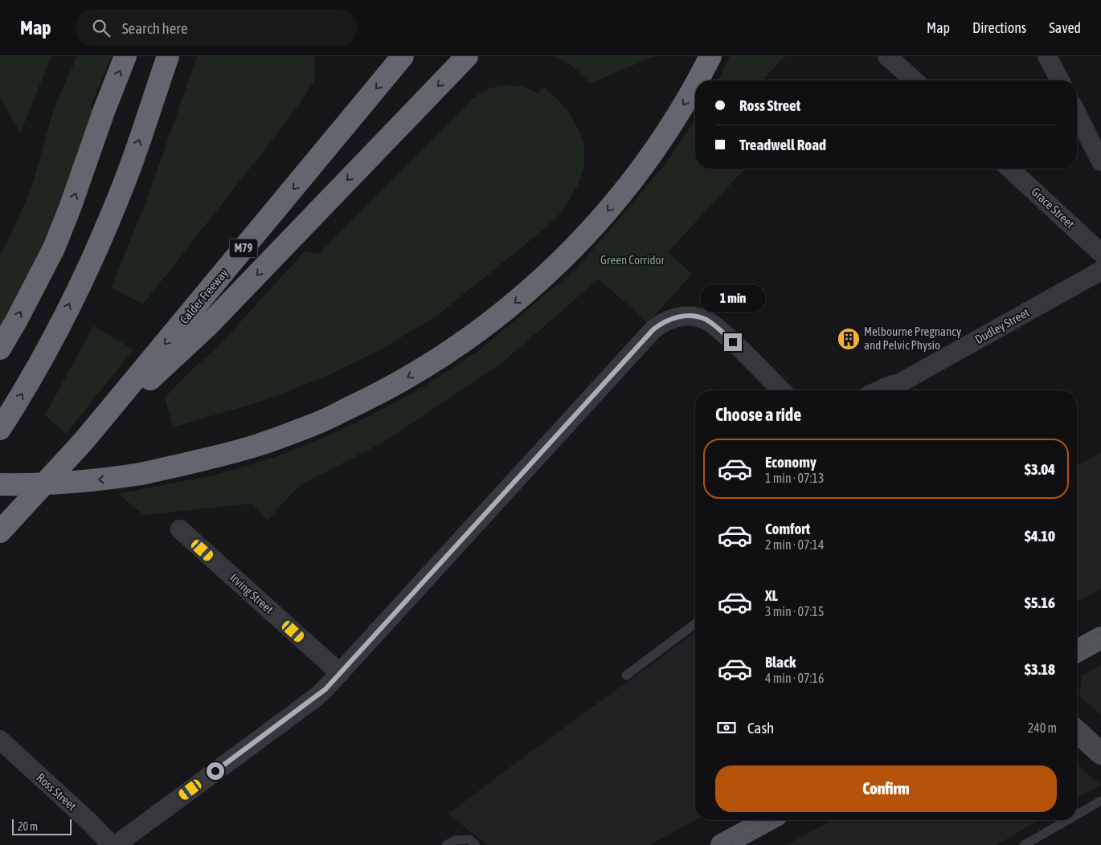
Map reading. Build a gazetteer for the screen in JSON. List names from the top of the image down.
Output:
{
  "streets": {
    "highway": ["M79", "Calder Freeway"],
    "street": [
      "Grace Street",
      "Dudley Street",
      "Irving Street",
      "Ross Street"
    ]
  },
  "parks": ["Green Corridor"],
  "places": {
    "building": ["Melbourne Pregnancy and Pelvic Physio"]
  },
  "scale_bar": "20 m",
  "page": {
    "header": "Map",
    "search": "Search here",
    "nav": ["Map", "Directions", "Saved"],
    "banner": ["Ross Street", "Treadwell Road"],
    "bubble": "1 min",
    "heading": "Choose a ride",
    "list": [
      {
        "name": "Economy",
        "note": "1 min · 07:13",
        "value": "$3.04"
      },
      {
        "name": "Comfort",
        "note": "2 min · 07:14",
        "value": "$4.10"
      },
      {
        "name": "XL",
        "note": "3 min · 07:15",
        "value": "$5.16"
      },
      {
        "name": "Black",
        "note": "4 min · 07:16",
        "value": "$3.18"
      }
    ],
    "pay": ["Cash", "240 m"],
    "buttons": "Confirm",
    "scale": "20 m"
  }
}
